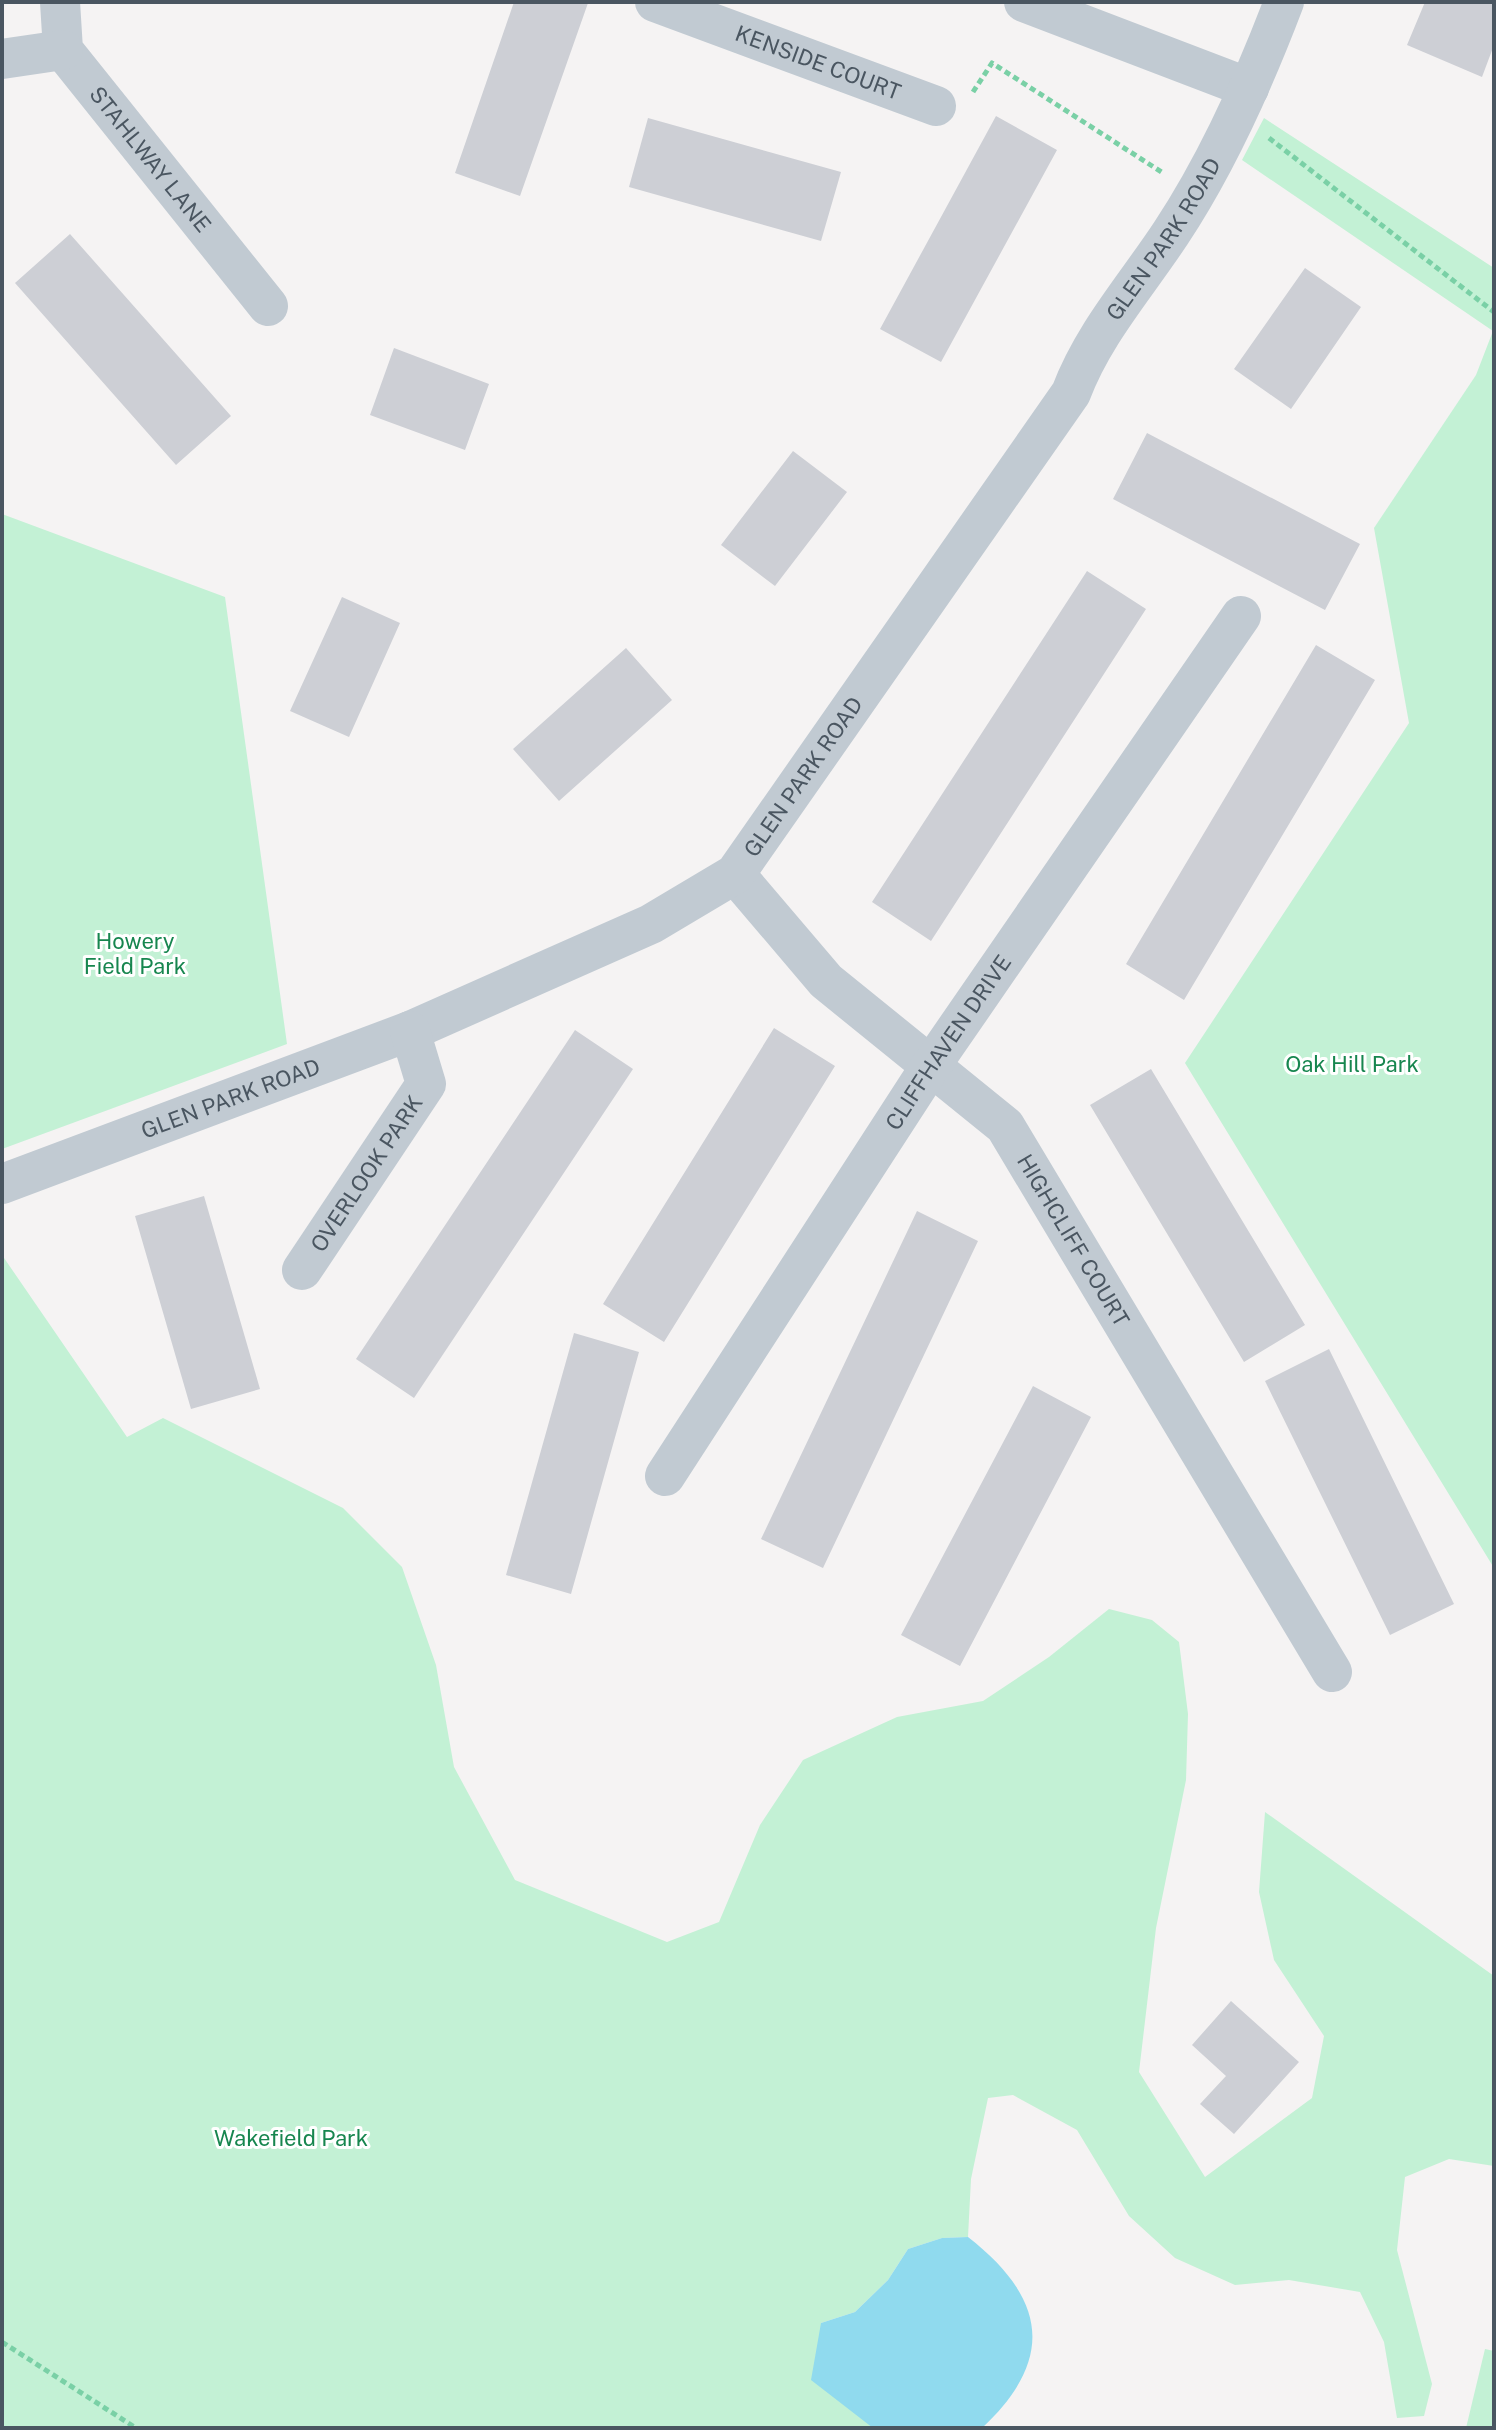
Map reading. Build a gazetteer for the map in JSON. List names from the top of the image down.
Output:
{
  "streets": {
    "street": [
      "KENSIDE COURT",
      "STAHLWAY LANE",
      "GLEN PARK ROAD",
      "CLIFFHAVEN DRIVE",
      "OVERLOOK PARK",
      "HIGHCLIFF COURT"
    ]
  },
  "crossings": [
    ["GLEN PARK ROAD", "OVERLOOK PARK"],
    ["GLEN PARK ROAD", "HIGHCLIFF COURT"],
    ["CLIFFHAVEN DRIVE", "HIGHCLIFF COURT"]
  ],
  "parks": ["Howery Field Park", "Oak Hill Park", "Wakefield Park"]
}
